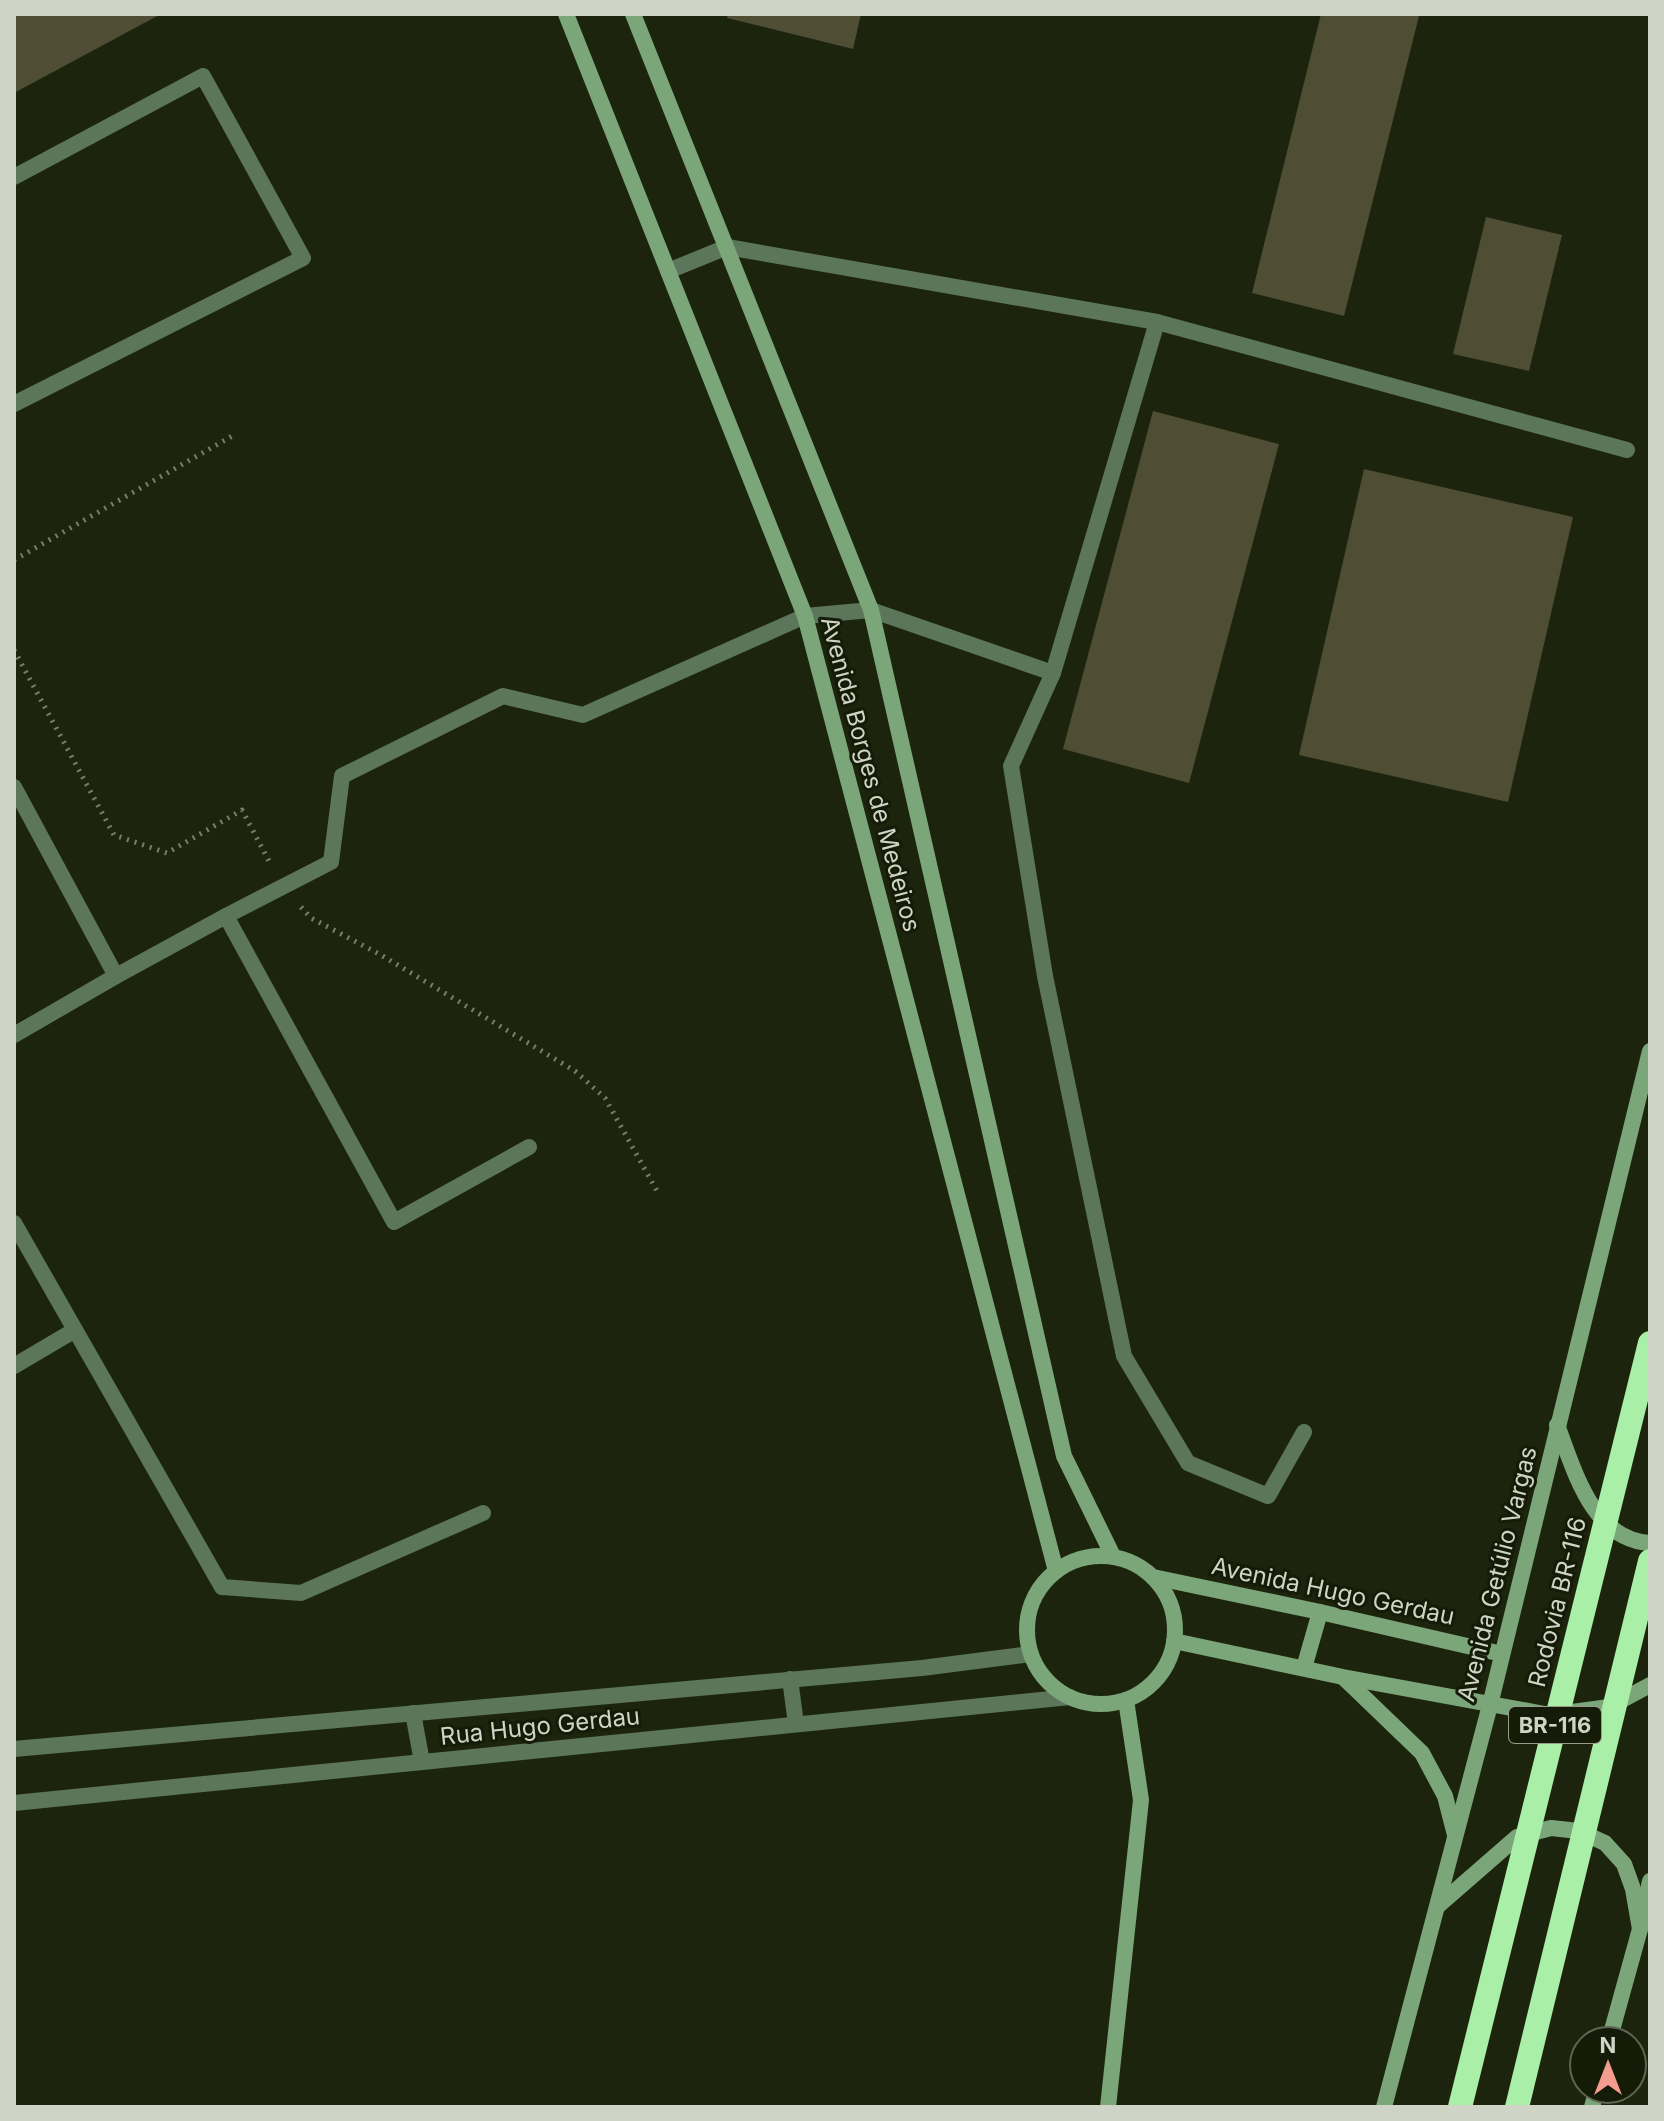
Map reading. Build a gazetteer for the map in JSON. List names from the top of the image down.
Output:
{
  "streets": {
    "highway": ["Rodovia BR-116", "BR-116"],
    "street": [
      "Avenida Borges de Medeiros",
      "Avenida Getúlio Vargas",
      "Avenida Hugo Gerdau",
      "Rua Hugo Gerdau"
    ]
  },
  "crossings": [
    ["Avenida Borges de Medeiros", "Avenida Hugo Gerdau"],
    ["Avenida Borges de Medeiros", "Rua Hugo Gerdau"],
    ["Avenida Getúlio Vargas", "Avenida Hugo Gerdau"],
    ["Avenida Hugo Gerdau", "Rua Hugo Gerdau"]
  ],
  "north": "top"
}
